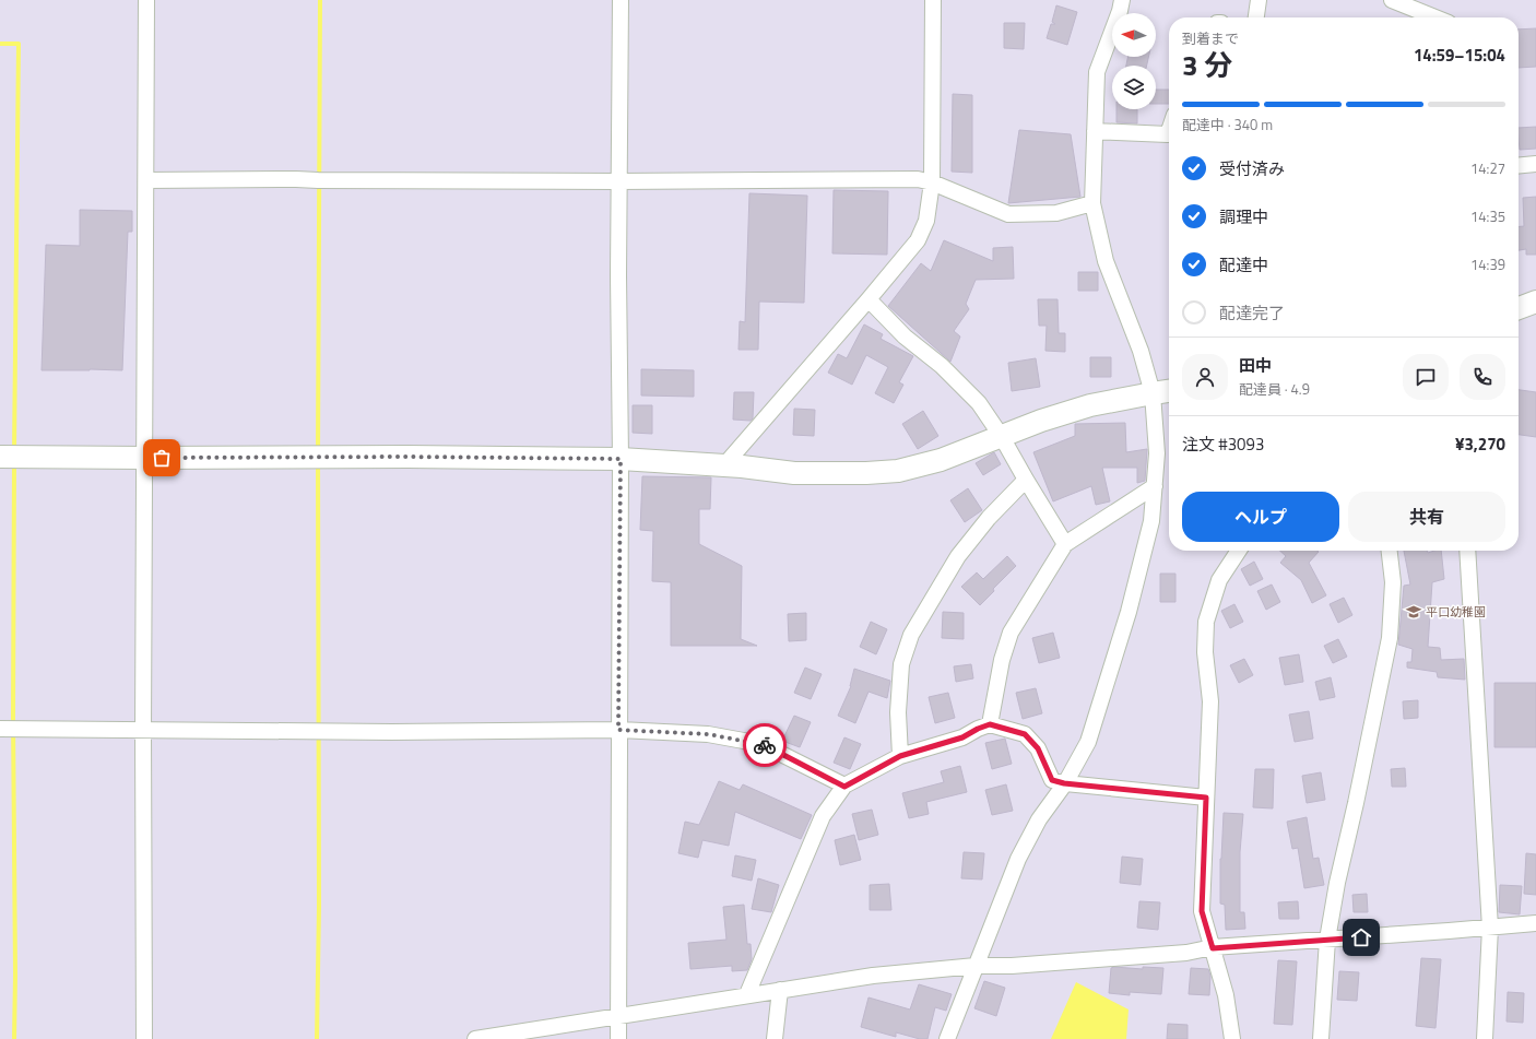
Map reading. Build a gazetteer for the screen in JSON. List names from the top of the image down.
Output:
{
  "places": {
    "school or university": ["平口幼稚園"]
  },
  "north": "left",
  "page": {
    "heading": ["3 分", "到着まで", "14:59–15:04"],
    "panel": [
      "田中",
      "配達員 · 4.9",
      "注文 #3093",
      "¥3,270"
    ],
    "bar": "配達中 · 340 m",
    "list": [
      ["受付済み", "14:27"],
      ["調理中", "14:35"],
      ["配達中", "14:39"],
      "配達完了"
    ],
    "buttons": ["ヘルプ", "共有"]
  }
}
